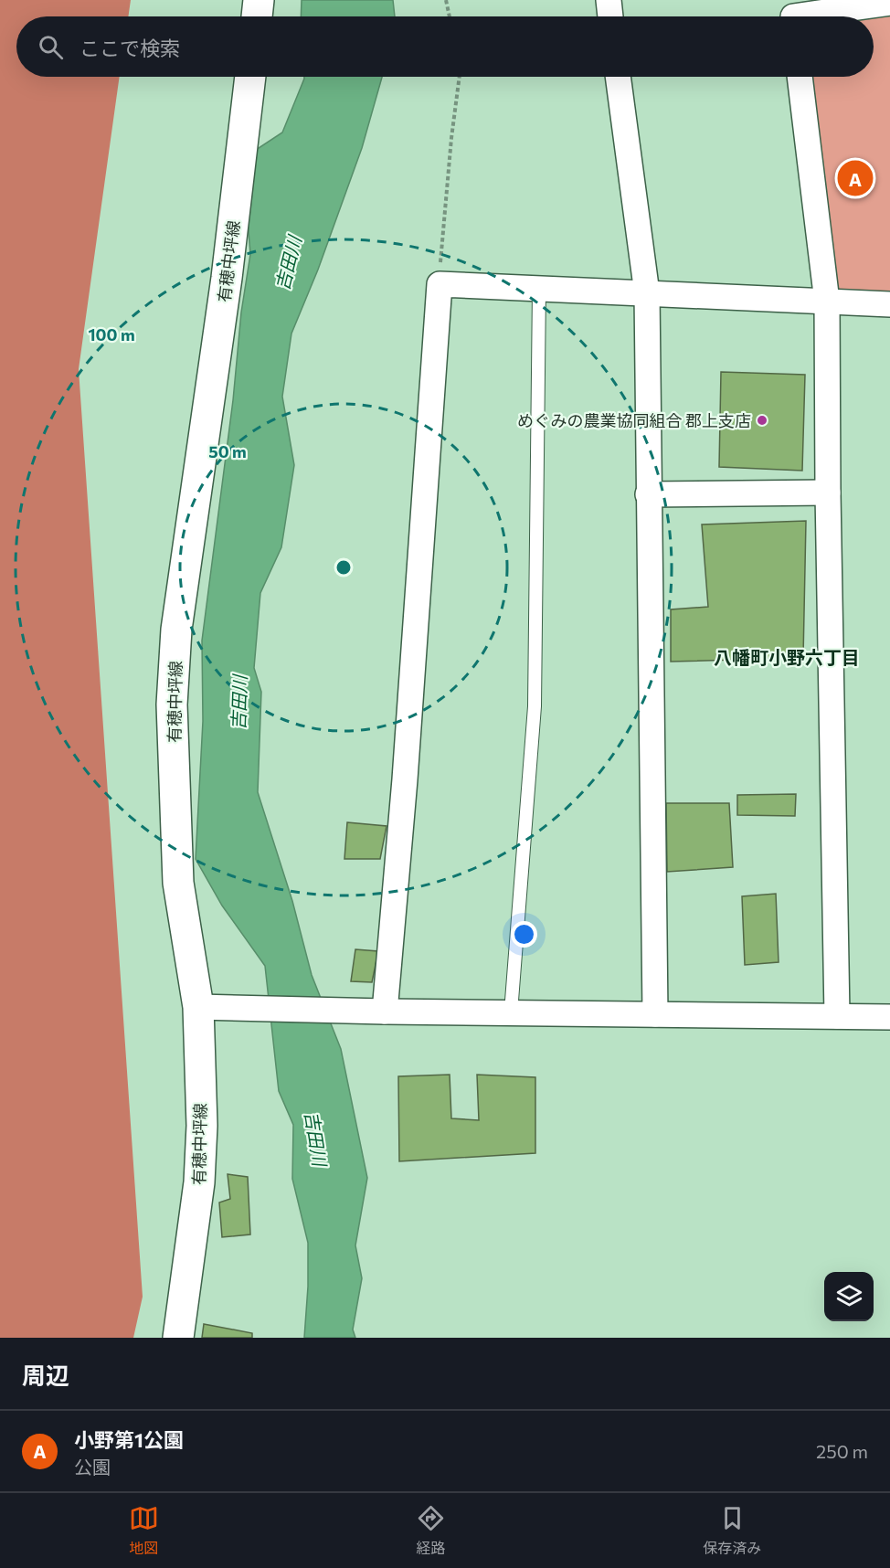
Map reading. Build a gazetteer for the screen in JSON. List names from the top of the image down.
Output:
{
  "streets": {
    "main road": ["有穂中坪線"]
  },
  "districts": ["八幡町小野六丁目"],
  "water": ["吉田川"],
  "places": ["めぐみの農業協同組合 郡上支店"],
  "page": {
    "search": "ここで検索",
    "pins": "A",
    "heading": "周辺",
    "list": [
      {
        "mark": "A",
        "name": "小野第1公園",
        "note": "公園",
        "value": "250 m"
      }
    ],
    "nav": ["地図", "経路", "保存済み"]
  },
  "rings": ["100 m", "50 m"]
}
